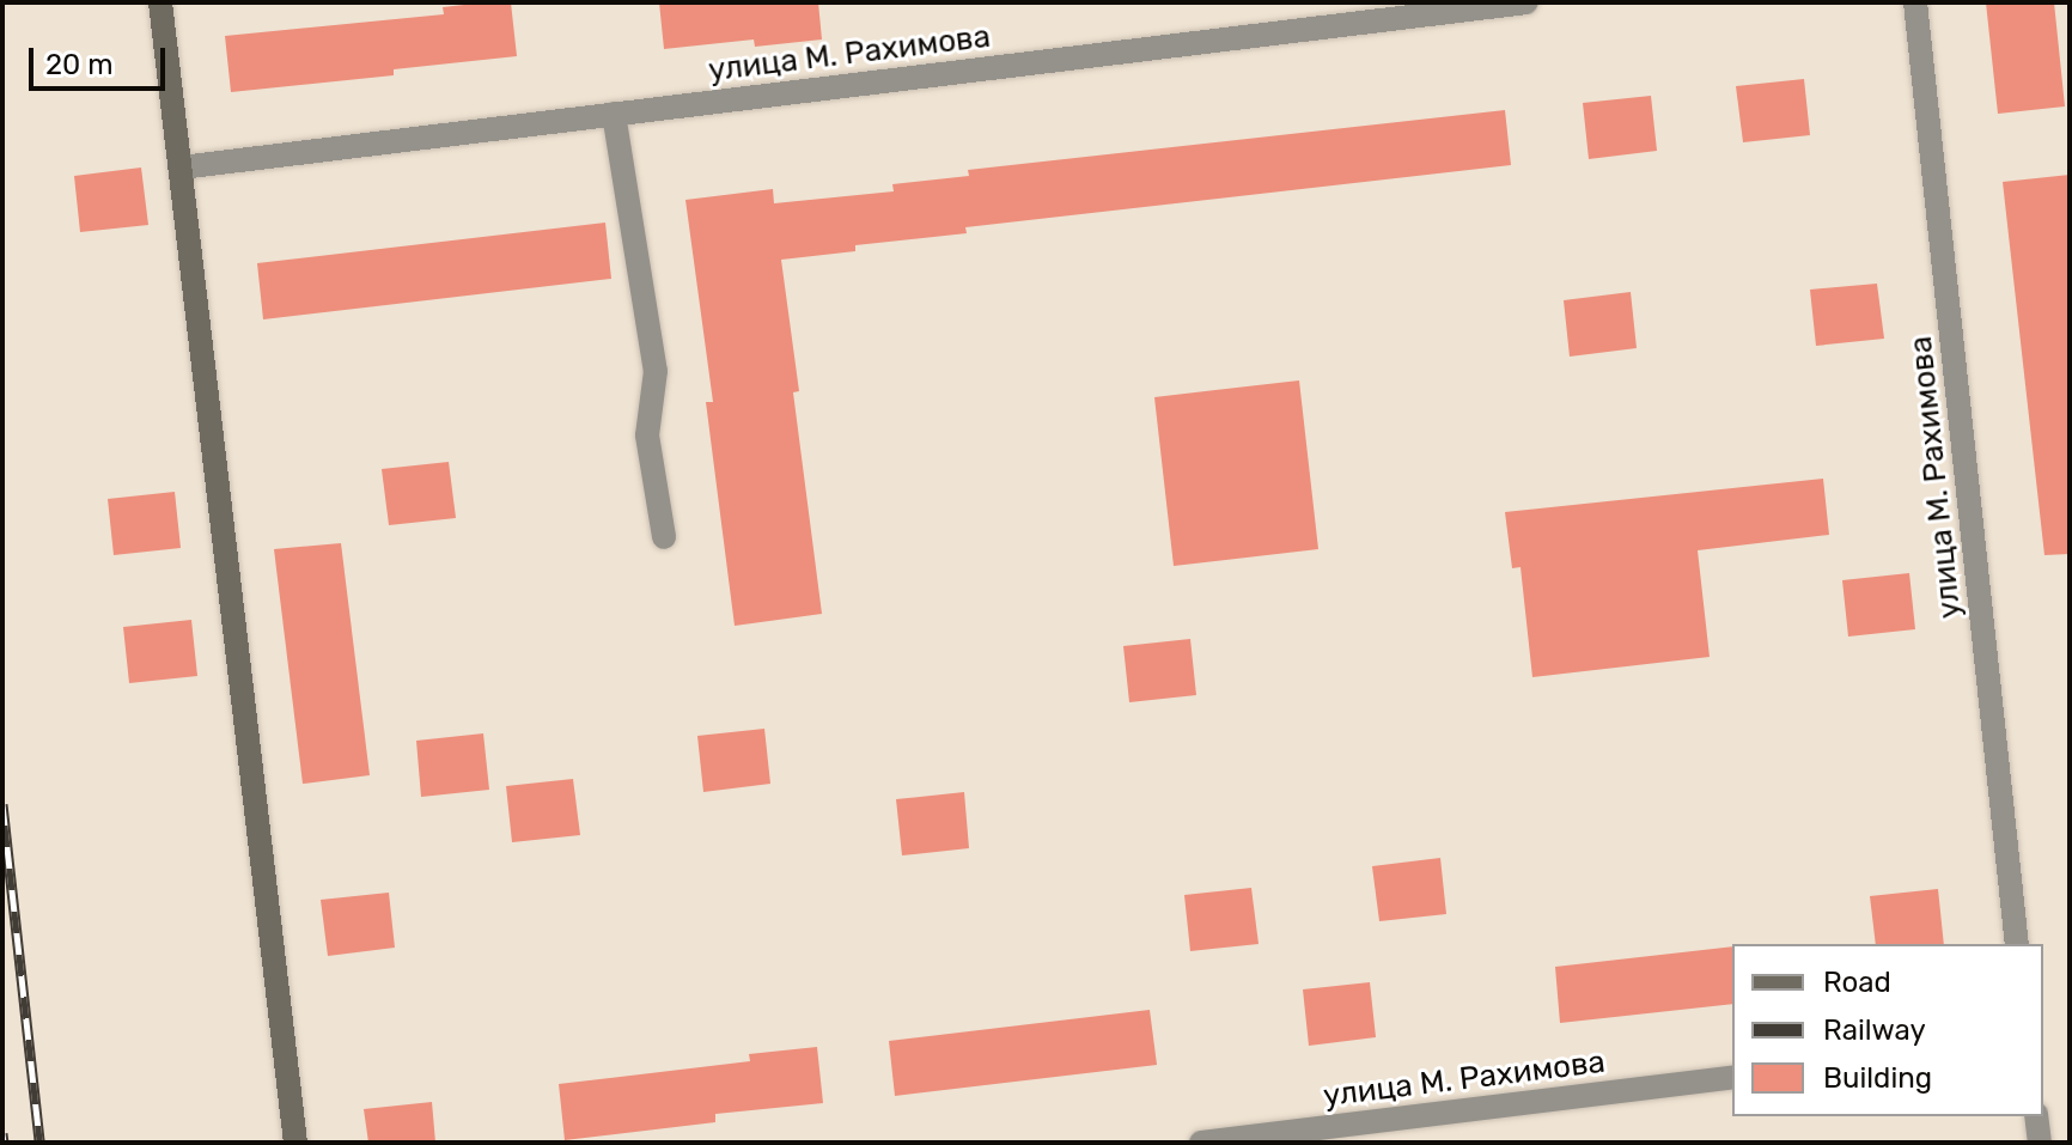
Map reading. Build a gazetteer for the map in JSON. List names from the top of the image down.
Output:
{
  "streets": {
    "street": ["улица М. Рахимова"]
  },
  "legend": ["Road", "Railway", "Building"],
  "scale_bar": "20 m"
}
